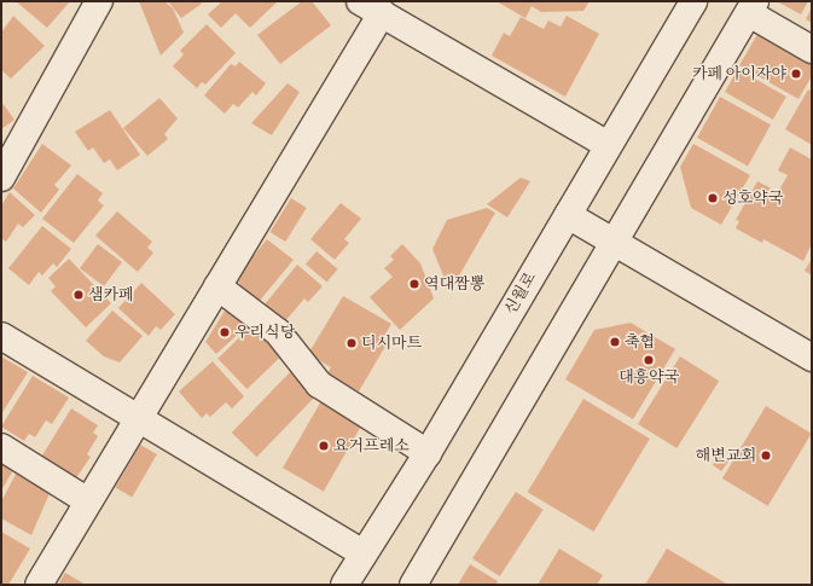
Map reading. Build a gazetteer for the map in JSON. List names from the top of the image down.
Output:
{
  "streets": {
    "street": ["신월로"]
  },
  "places": [
    "카페 아이자야",
    "성호약국",
    "역대짬뽕",
    "샘카페",
    "우리식당",
    "축협",
    "디시마트",
    "대흥약국",
    "요거프레소",
    "해변교회"
  ]
}
